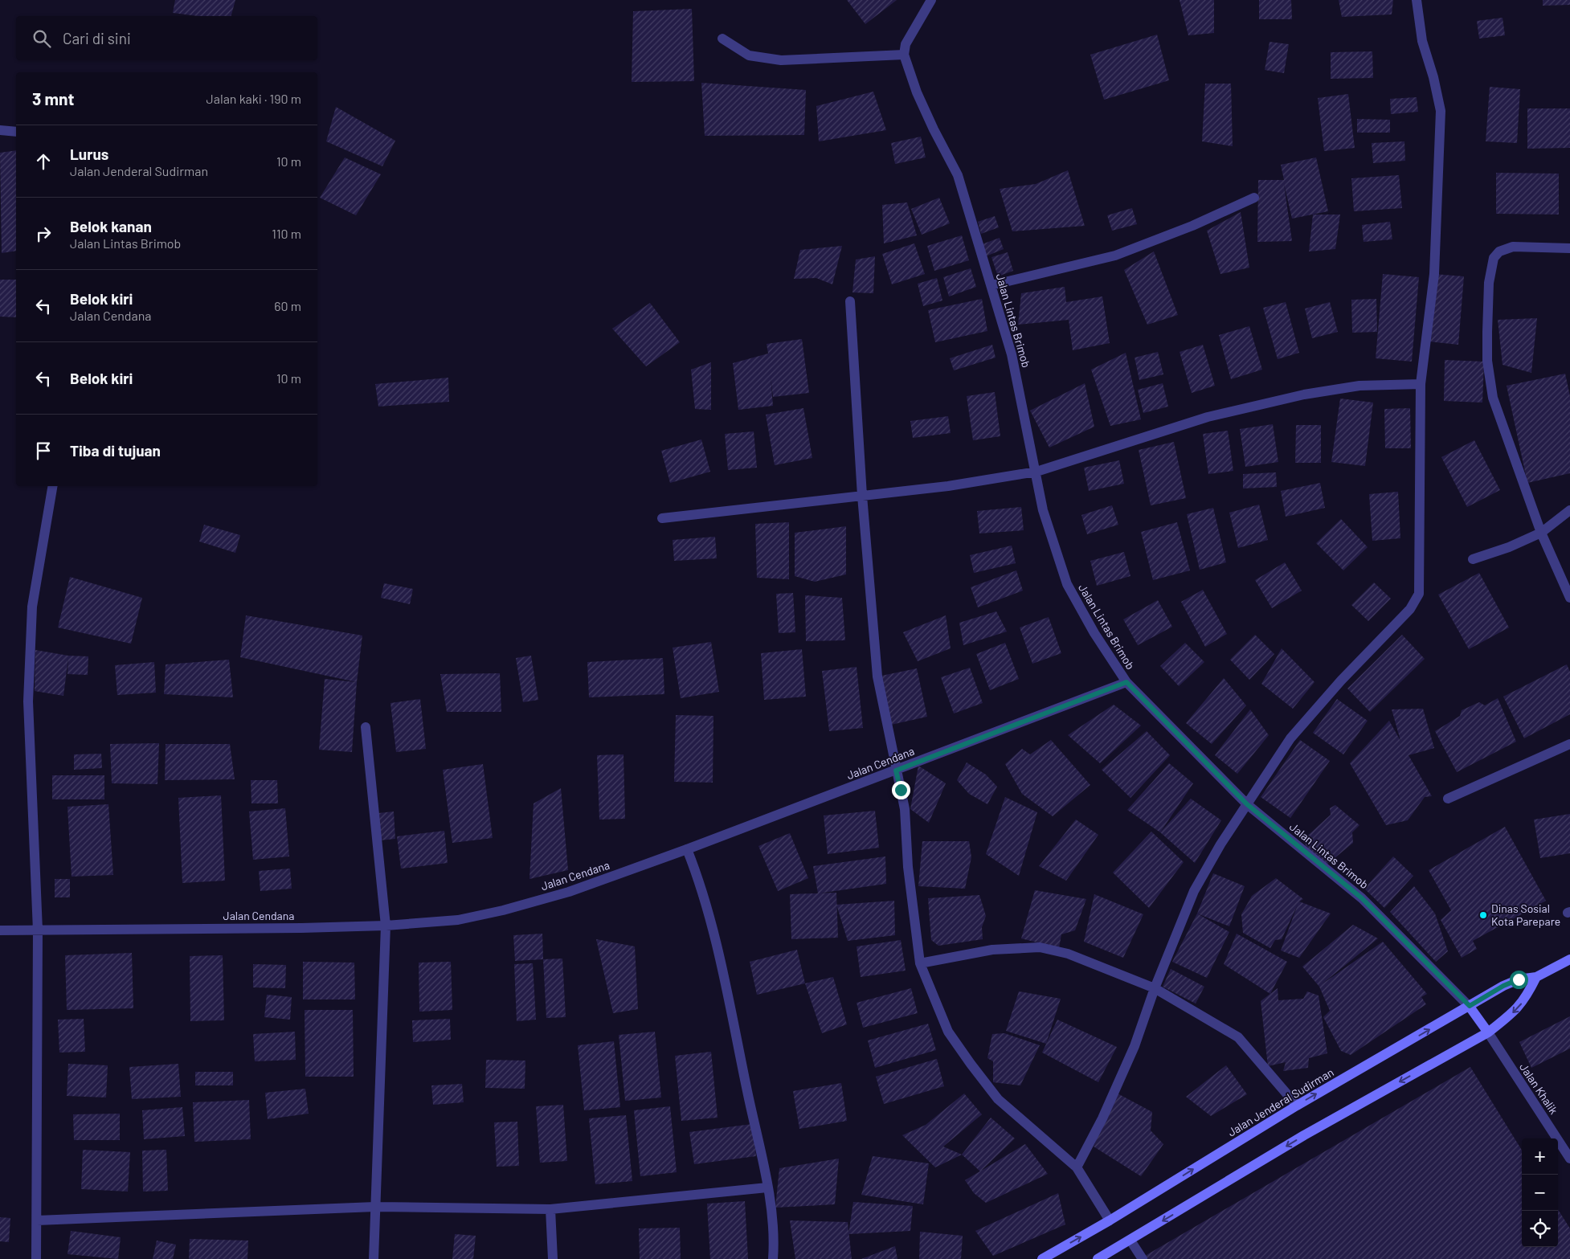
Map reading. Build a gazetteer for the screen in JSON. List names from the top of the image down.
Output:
{
  "streets": {
    "main road": ["Jalan Jenderal Sudirman"],
    "street": ["Jalan Lintas Brimob", "Jalan Cendana", "Jalan Khalik"]
  },
  "crossings": [
    ["Jalan Lintas Brimob", "Jalan Cendana"],
    ["Jalan Lintas Brimob", "Jalan Jenderal Sudirman"]
  ],
  "places": ["Dinas Sosial Kota Parepare"],
  "page": {
    "search": "Cari di sini",
    "heading": ["3 mnt", "Jalan kaki · 190 m"],
    "list": [
      ["Lurus", "Jalan Jenderal Sudirman", "10 m"],
      ["Belok kanan", "Jalan Lintas Brimob", "110 m"],
      ["Belok kiri", "Jalan Cendana", "60 m"],
      ["Belok kiri", "10 m"],
      "Tiba di tujuan"
    ],
    "map_buttons": ["+", "−"]
  }
}
